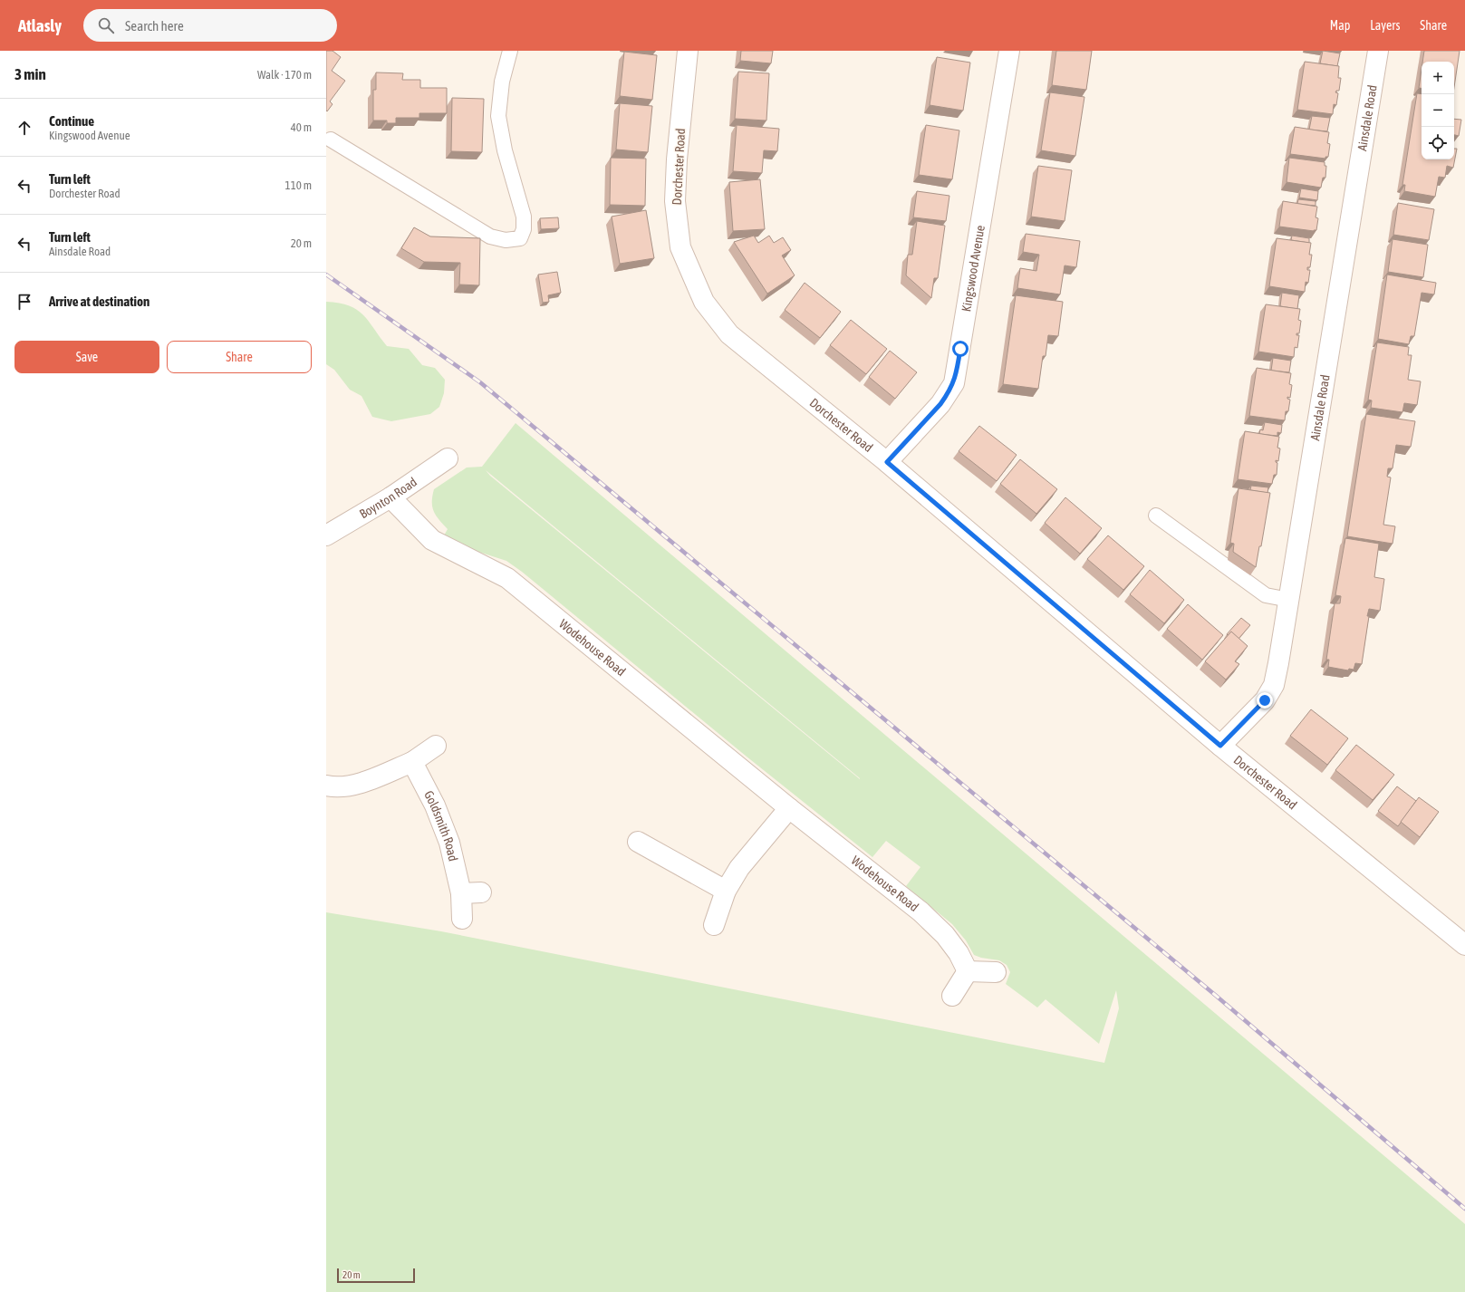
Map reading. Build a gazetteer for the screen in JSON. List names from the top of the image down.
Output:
{
  "streets": {
    "street": [
      "Ainsdale Road",
      "Dorchester Road",
      "Kingswood Avenue",
      "Boynton Road",
      "Wodehouse Road",
      "Goldsmith Road"
    ]
  },
  "crossings": [
    ["Ainsdale Road", "Dorchester Road"],
    ["Dorchester Road", "Kingswood Avenue"],
    ["Boynton Road", "Wodehouse Road"]
  ],
  "scale_bar": "20 m",
  "page": {
    "header": "Atlasly",
    "search": "Search here",
    "nav": ["Map", "Layers", "Share"],
    "heading": ["3 min", "Walk · 170 m"],
    "map_buttons": ["+", "−"],
    "list": [
      ["Continue", "Kingswood Avenue", "40 m"],
      ["Turn left", "Dorchester Road", "110 m"],
      ["Turn left", "Ainsdale Road", "20 m"],
      "Arrive at destination"
    ],
    "buttons": ["Save", "Share"],
    "scale": "20 m"
  }
}
